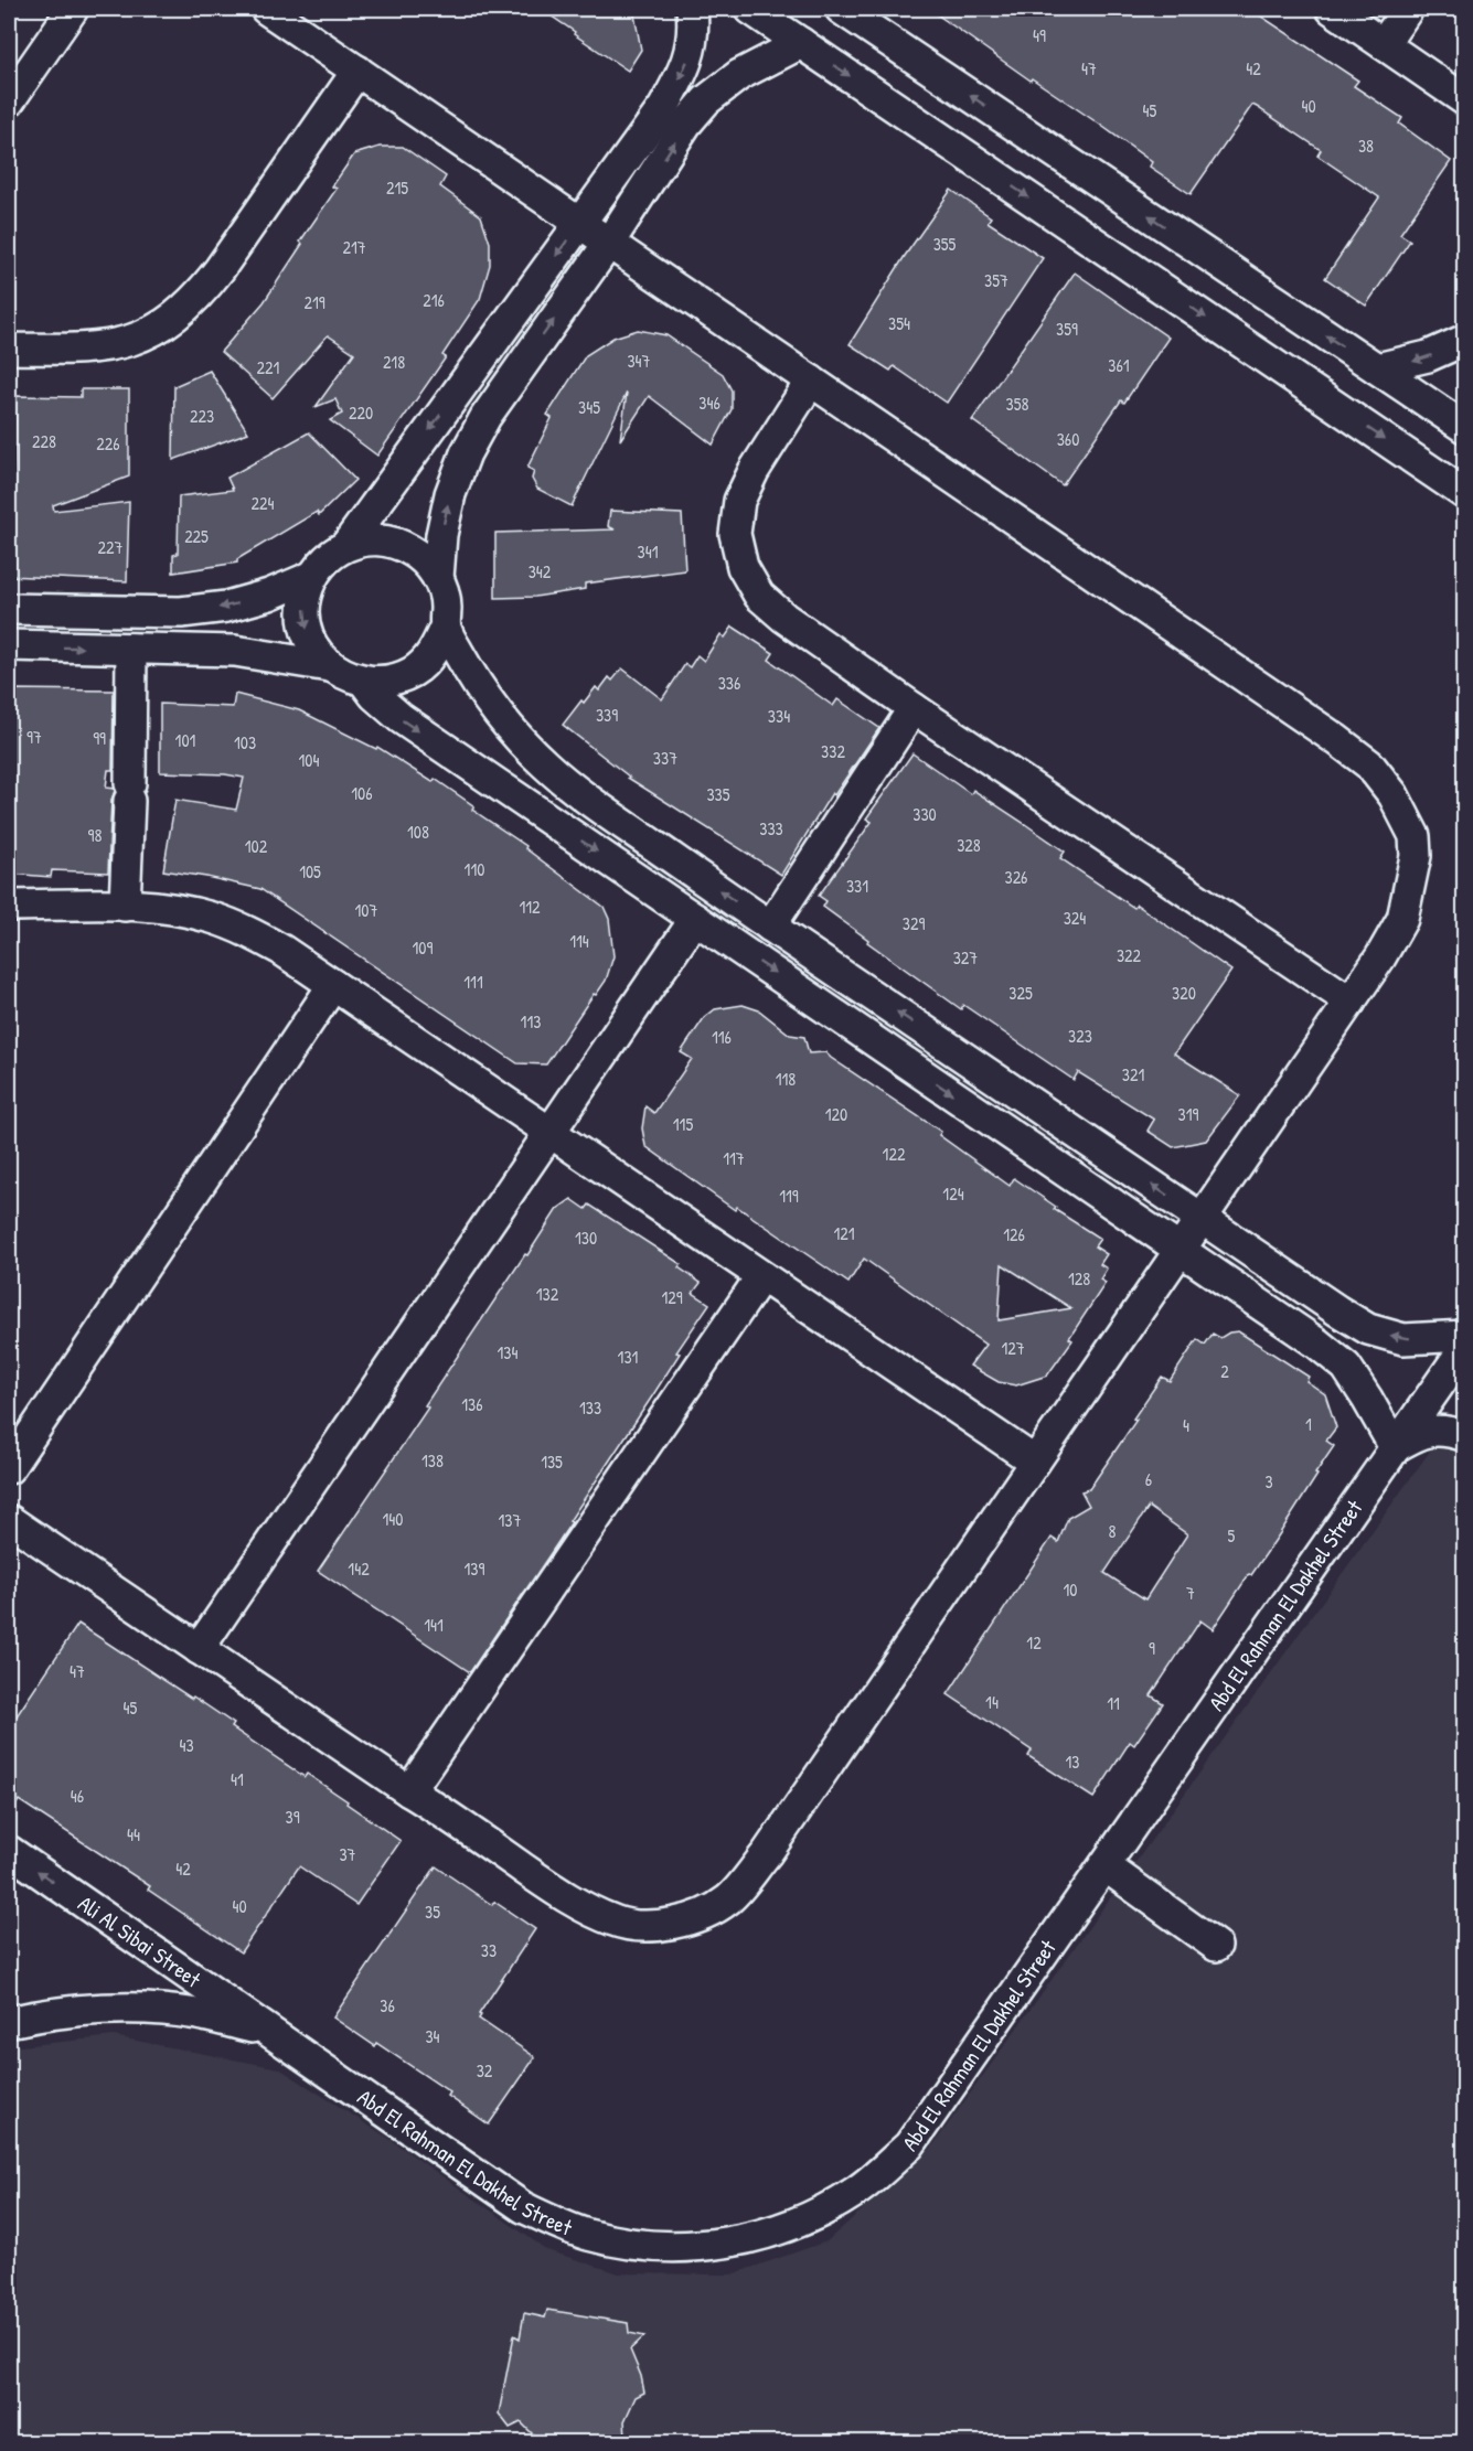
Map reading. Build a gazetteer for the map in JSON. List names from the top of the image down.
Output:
{
  "streets": {
    "street": ["Abd El Rahman El Dakhel Street", "Ali Al Sibai Street"]
  },
  "crossings": [
    ["Abd El Rahman El Dakhel Street", "Ali Al Sibai Street"]
  ],
  "one_way": ["Ali Al Sibai Street"],
  "house_numbers": [
    "49",
    "47",
    "42",
    "40",
    "45",
    "38",
    "215",
    "355",
    "217",
    "357",
    "216",
    "219",
    "354",
    "359",
    "347",
    "218",
    "361",
    "221",
    "346",
    "358",
    "345",
    "220",
    "223",
    "360",
    "228",
    "226",
    "224",
    "225",
    "227",
    "341",
    "342",
    "336",
    "339",
    "334",
    "97",
    "99",
    "101",
    "103",
    "332",
    "337",
    "104",
    "106",
    "335",
    "330",
    "333",
    "108",
    "98",
    "328",
    "102",
    "110",
    "105",
    "326",
    "331",
    "112",
    "107",
    "324",
    "329",
    "114",
    "109",
    "322",
    "327",
    "111",
    "325",
    "320",
    "113",
    "323",
    "116",
    "321",
    "118",
    "120",
    "319",
    "115",
    "122",
    "117",
    "124",
    "119",
    "121",
    "126",
    "130",
    "128",
    "132",
    "129",
    "127",
    "134",
    "131",
    "2",
    "136",
    "133",
    "1",
    "4",
    "138",
    "135",
    "6",
    "3",
    "140",
    "137",
    "8",
    "5",
    "142",
    "139",
    "10",
    "7",
    "141",
    "12",
    "9",
    "47",
    "14",
    "11",
    "45",
    "43",
    "13",
    "41",
    "46",
    "39",
    "44",
    "37",
    "42",
    "40",
    "35",
    "33",
    "36",
    "34",
    "32"
  ]
}
